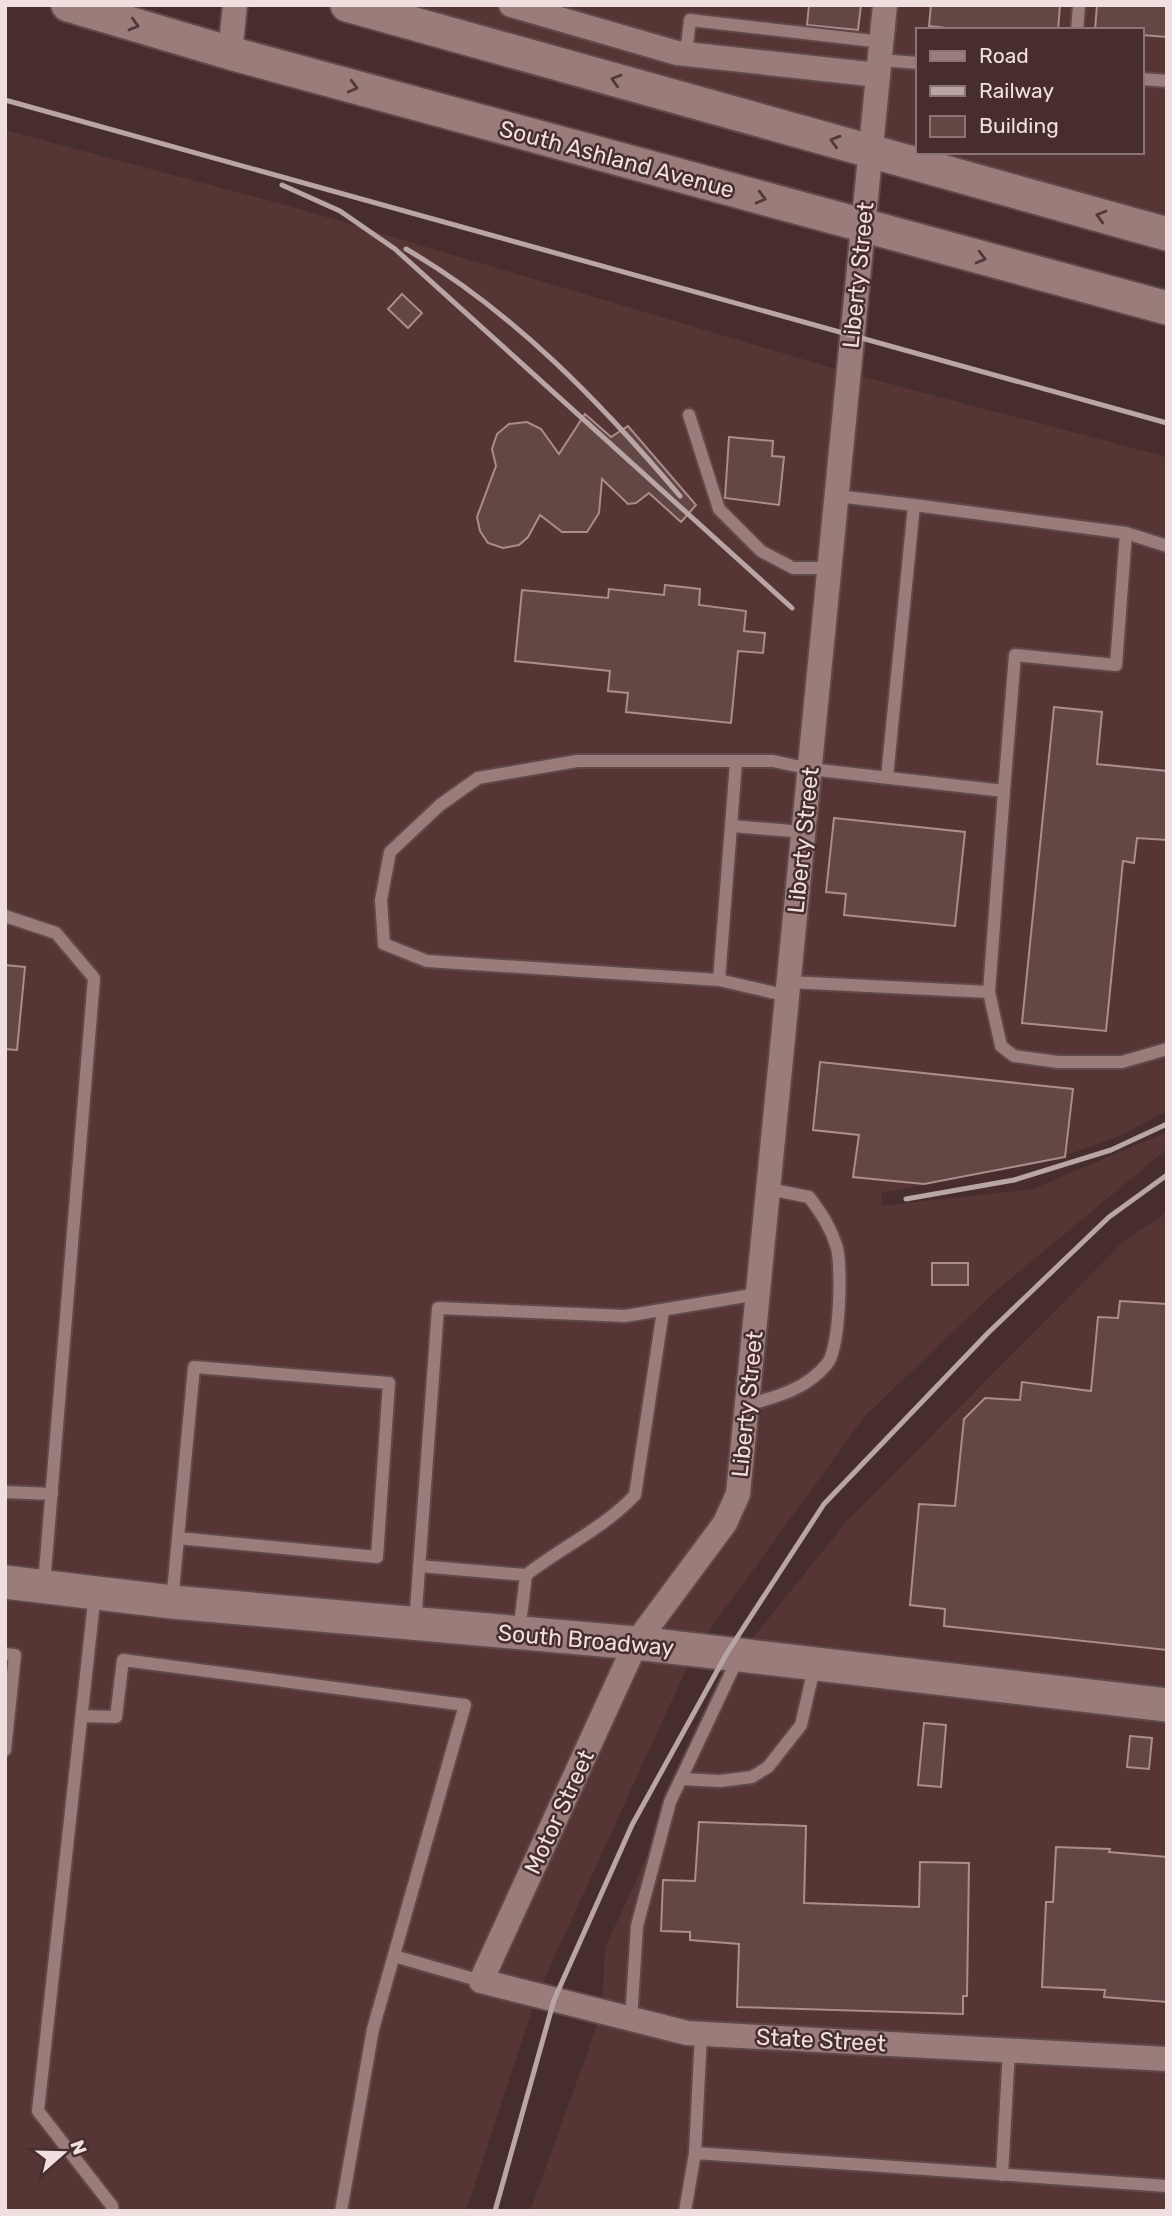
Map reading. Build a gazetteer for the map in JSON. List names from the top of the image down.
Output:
{
  "streets": {
    "main road": ["South Ashland Avenue", "South Broadway"],
    "street": ["Liberty Street", "Motor Street", "State Street"]
  },
  "crossings": [
    ["South Ashland Avenue", "Liberty Street"],
    ["Liberty Street", "South Broadway"],
    ["Liberty Street", "Motor Street"],
    ["South Broadway", "Motor Street"],
    ["Motor Street", "State Street"]
  ],
  "legend": ["Road", "Railway", "Building"],
  "north": "right"
}
